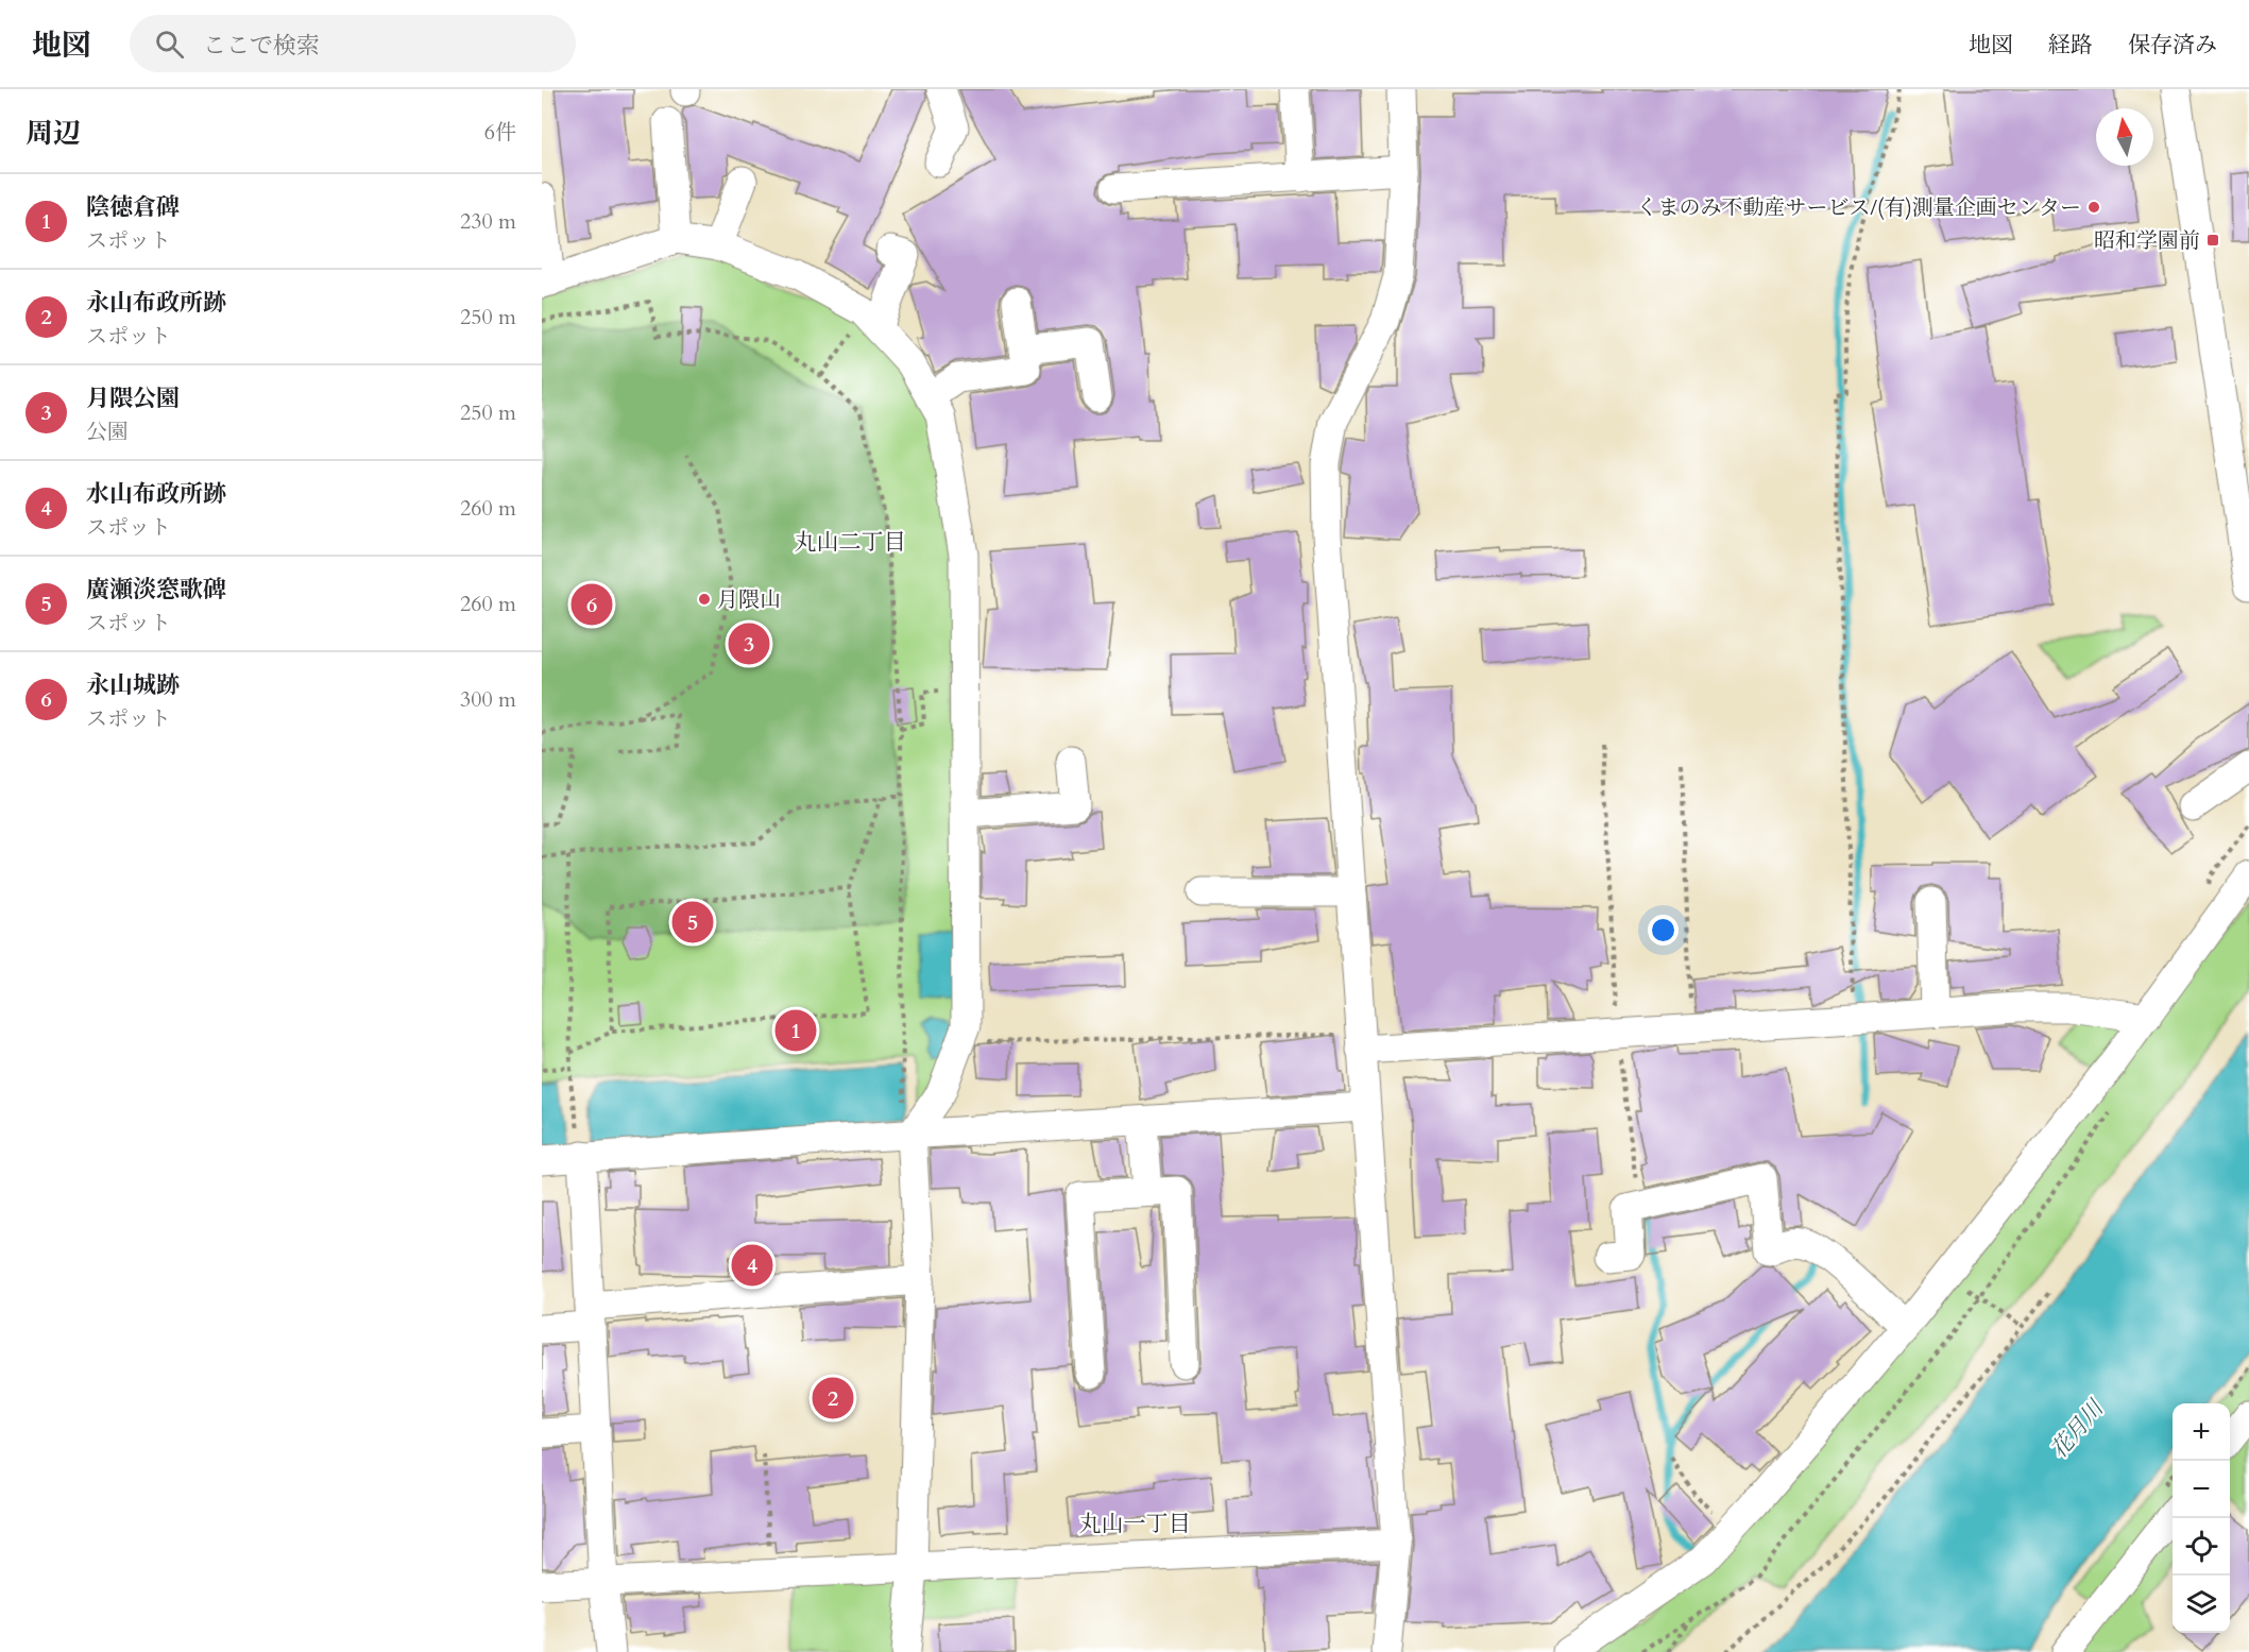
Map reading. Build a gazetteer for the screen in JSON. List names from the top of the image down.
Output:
{
  "districts": ["丸山二丁目", "丸山一丁目"],
  "water": ["花月川"],
  "places": {
    "other": ["くまのみ不動産サービス/(有)測量企画センター", "月隈山"],
    "transit": ["昭和学園前"]
  },
  "north": "top",
  "page": {
    "header": "地図",
    "search": "ここで検索",
    "nav": ["地図", "経路", "保存済み"],
    "heading": ["周辺", "6件"],
    "list": [
      {
        "mark": "1",
        "name": "陰徳倉碑",
        "note": "スポット",
        "value": "230 m"
      },
      {
        "mark": "2",
        "name": "永山布政所跡",
        "note": "スポット",
        "value": "250 m"
      },
      {
        "mark": "3",
        "name": "月隈公園",
        "note": "公園",
        "value": "250 m"
      },
      {
        "mark": "4",
        "name": "水山布政所跡",
        "note": "スポット",
        "value": "260 m"
      },
      {
        "mark": "5",
        "name": "廣瀬淡窓歌碑",
        "note": "スポット",
        "value": "260 m"
      },
      {
        "mark": "6",
        "name": "永山城跡",
        "note": "スポット",
        "value": "300 m"
      }
    ],
    "pins": [
      "6",
      "3",
      "5",
      "1",
      "4",
      "2"
    ],
    "map_buttons": ["+", "−"]
  }
}
